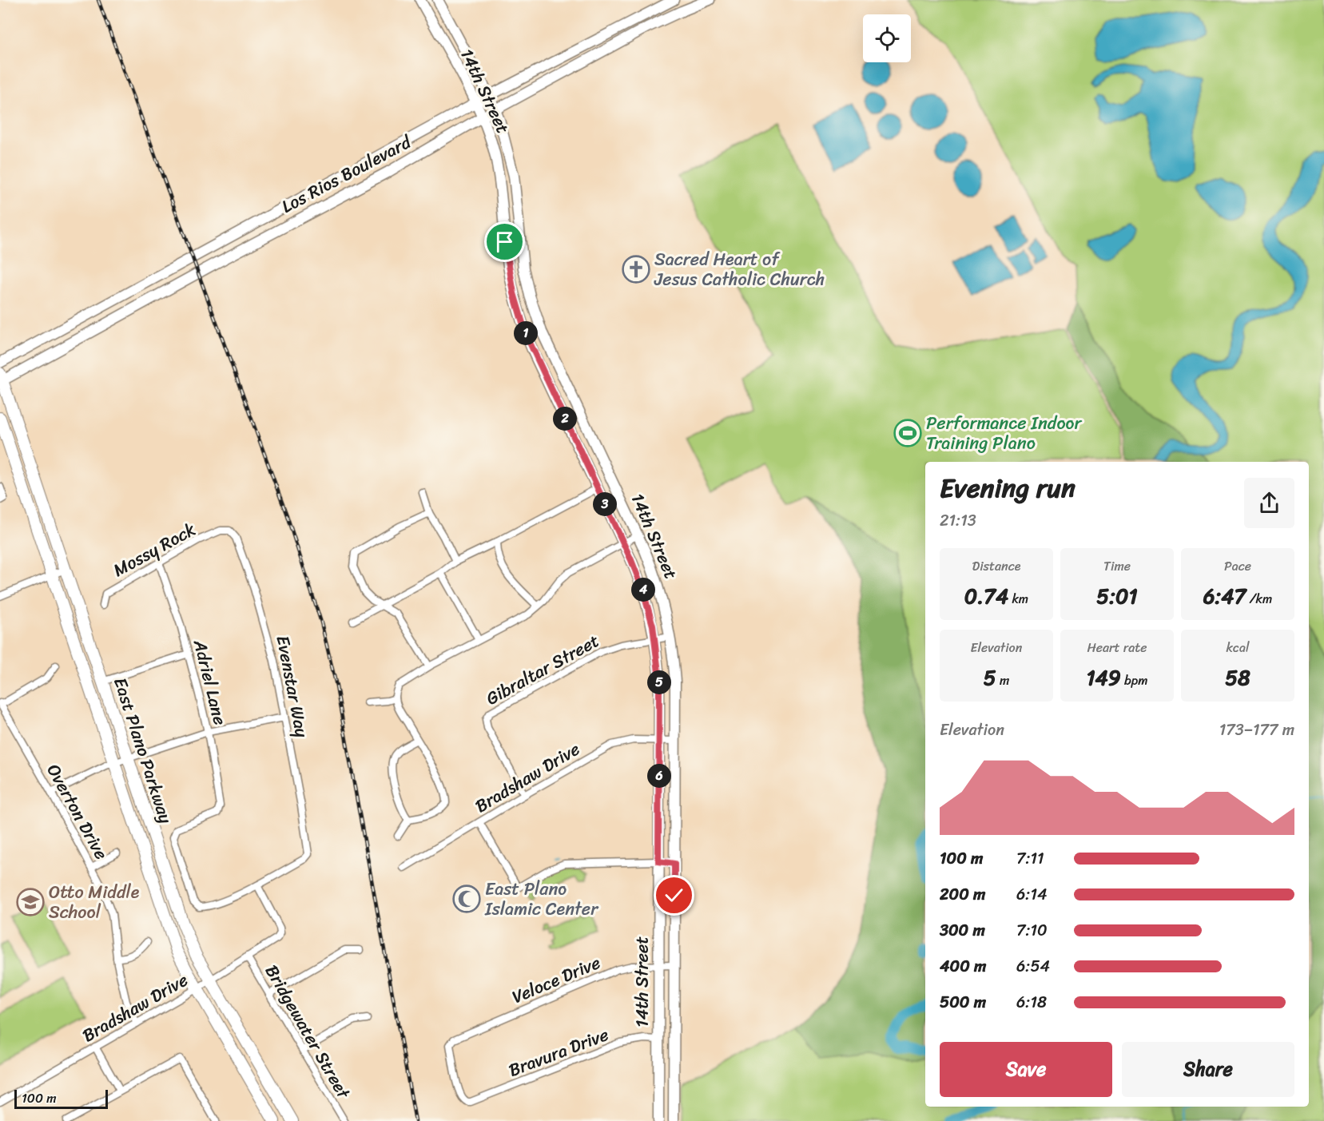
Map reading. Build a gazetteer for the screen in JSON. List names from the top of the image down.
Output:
{
  "streets": {
    "main road": ["14th Street", "Los Rios Boulevard", "East Plano Parkway"],
    "street": [
      "Mossy Rock",
      "Gibraltar Street",
      "Adriel Lane",
      "Evenstar Way",
      "Bradshaw Drive",
      "Overton Drive",
      "Veloce Drive",
      "Bridgewater Street",
      "Bravura Drive"
    ]
  },
  "crossings": [
    ["14th Street", "Los Rios Boulevard"],
    ["14th Street", "Gibraltar Street"],
    ["14th Street", "Bradshaw Drive"],
    ["14th Street", "Veloce Drive"],
    ["14th Street", "Bravura Drive"],
    ["Los Rios Boulevard", "East Plano Parkway"],
    ["Mossy Rock", "Adriel Lane"],
    ["Mossy Rock", "Evenstar Way"],
    ["Gibraltar Street", "Bradshaw Drive"],
    ["Adriel Lane", "Evenstar Way"],
    ["Adriel Lane", "Bradshaw Drive"],
    ["Evenstar Way", "Bradshaw Drive"],
    ["East Plano Parkway", "Bradshaw Drive"],
    ["Bradshaw Drive", "Overton Drive"],
    ["Bradshaw Drive", "Bridgewater Street"],
    ["Veloce Drive", "Bravura Drive"]
  ],
  "places": {
    "church": ["Sacred Heart of Jesus Catholic Church"],
    "sports": ["Performance Indoor Training Plano"],
    "mosque": ["East Plano Islamic Center"],
    "school or university": ["Otto Middle School"]
  },
  "scale_bar": "100 m",
  "page": {
    "pins": [
      "1",
      "2",
      "3",
      "4",
      "5",
      "6"
    ],
    "heading": ["Evening run", "21:13"],
    "stats": [
      ["Distance", "0.74 km"],
      ["Time", "5:01"],
      ["Pace", "6:47 /km"],
      ["Elevation", "5 m"],
      ["Heart rate", "149 bpm"],
      ["kcal", "58"]
    ],
    "chart": ["Elevation", "173–177 m"],
    "list": [
      {
        "name": "100 m",
        "note": "7:11"
      },
      {
        "name": "200 m",
        "note": "6:14"
      },
      {
        "name": "300 m",
        "note": "7:10"
      },
      {
        "name": "400 m",
        "note": "6:54"
      },
      {
        "name": "500 m",
        "note": "6:18"
      }
    ],
    "buttons": ["Save", "Share"],
    "scale": "100 m"
  }
}
